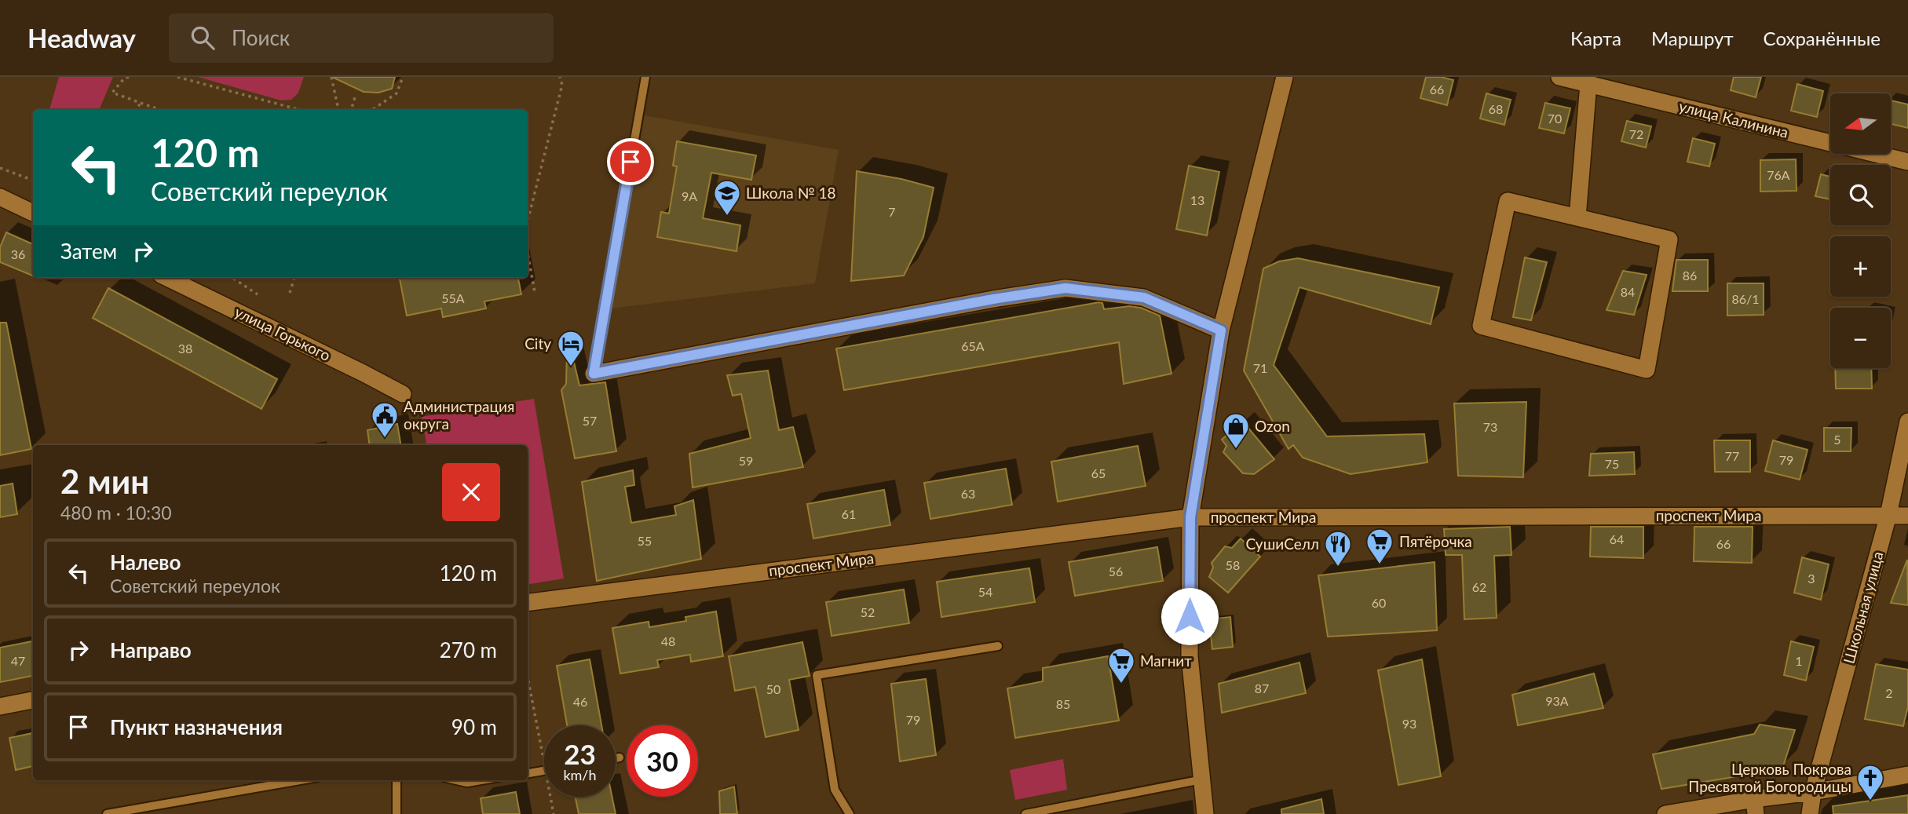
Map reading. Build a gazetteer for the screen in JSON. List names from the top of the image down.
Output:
{
  "streets": {
    "street": [
      "улица Калинина",
      "улица Горького",
      "проспект Мира",
      "Школьная улица"
    ]
  },
  "crossings": [
    ["проспект Мира", "Школьная улица"]
  ],
  "places": {
    "school or university": ["Школа № 18"],
    "hotel": ["City"],
    "public building": ["Администрация округа"],
    "shop": ["Ozon"],
    "supermarket": ["Пятёрочка", "Магнит"],
    "restaurant": ["СушиСелл"],
    "church": ["Церковь Покрова Пресвятой Богородицы"]
  },
  "house_numbers": [
    "66",
    "68",
    "70",
    "72",
    "76А",
    "9А",
    "13",
    "7",
    "36",
    "86",
    "84",
    "55А",
    "86/1",
    "65А",
    "38",
    "71",
    "57",
    "73",
    "5",
    "77",
    "79",
    "59",
    "75",
    "65",
    "63",
    "61",
    "64",
    "55",
    "66",
    "58",
    "56",
    "3",
    "62",
    "54",
    "60",
    "52",
    "48",
    "47",
    "1",
    "87",
    "50",
    "2",
    "93А",
    "46",
    "85",
    "79",
    "93"
  ],
  "north": "left",
  "page": {
    "header": "Headway",
    "search": "Поиск",
    "nav": ["Карта", "Маршрут", "Сохранённые"],
    "map_buttons": ["+", "−"],
    "turn": ["120 m", "Советский переулок"],
    "then": "Затем",
    "heading": ["2 мин", "480 m · 10:30"],
    "list": [
      {
        "name": "Налево",
        "note": "Советский переулок",
        "value": "120 m"
      },
      {
        "name": "Направо",
        "value": "270 m"
      },
      {
        "name": "Пункт назначения",
        "value": "90 m"
      }
    ],
    "speed": "23 km/h",
    "limit": "30"
  }
}
